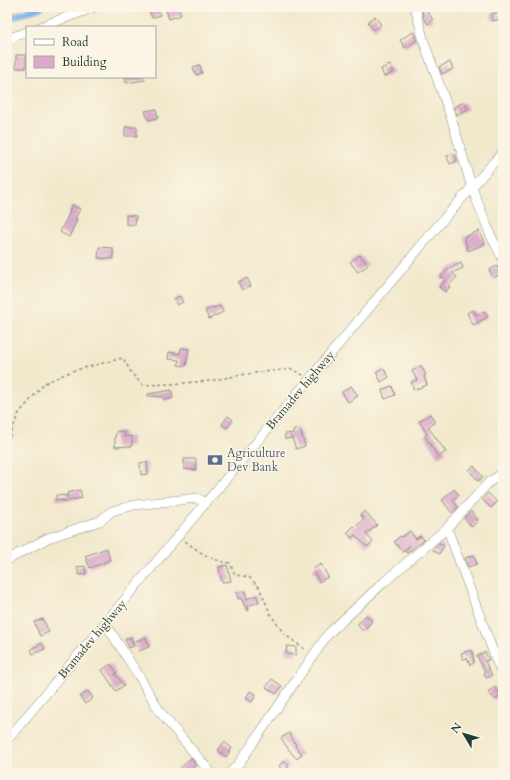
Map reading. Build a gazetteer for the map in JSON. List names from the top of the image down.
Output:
{
  "streets": {
    "street": ["Bramadev highway"]
  },
  "places": {
    "bank": ["Agriculture Dev Bank"]
  },
  "legend": ["Road", "Building"],
  "north": "top left"
}
